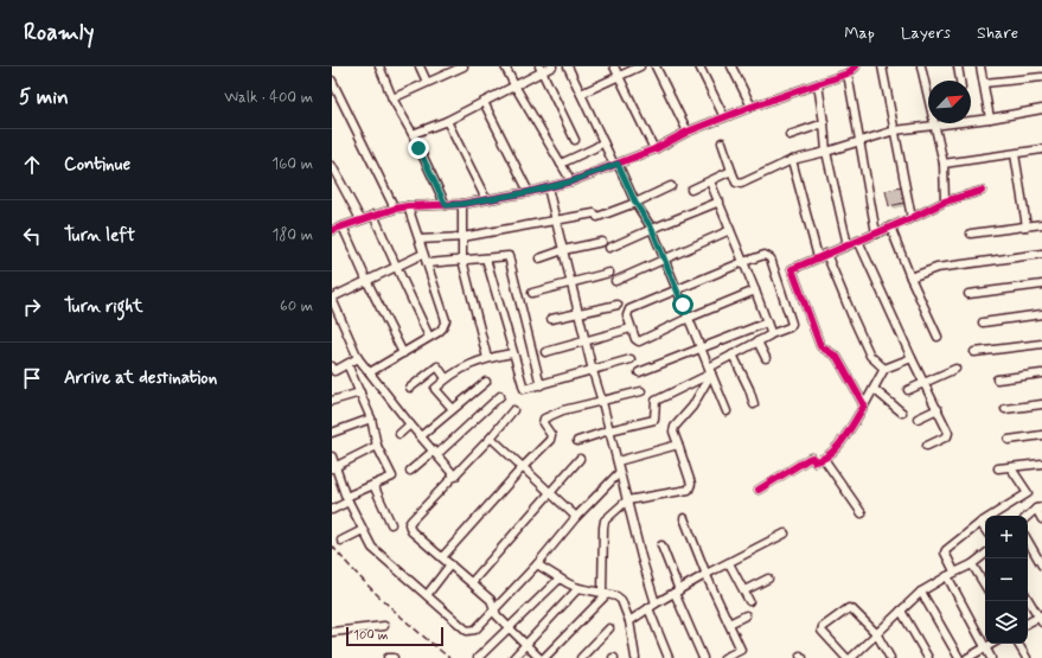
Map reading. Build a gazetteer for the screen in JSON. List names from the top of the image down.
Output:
{
  "scale_bar": "100 m",
  "north": "top right",
  "page": {
    "header": "Roamly",
    "nav": ["Map", "Layers", "Share"],
    "heading": ["5 min", "Walk · 400 m"],
    "list": [
      ["Continue", "160 m"],
      ["Turn left", "180 m"],
      ["Turn right", "60 m"],
      "Arrive at destination"
    ],
    "map_buttons": ["+", "−"],
    "scale": "100 m"
  }
}
